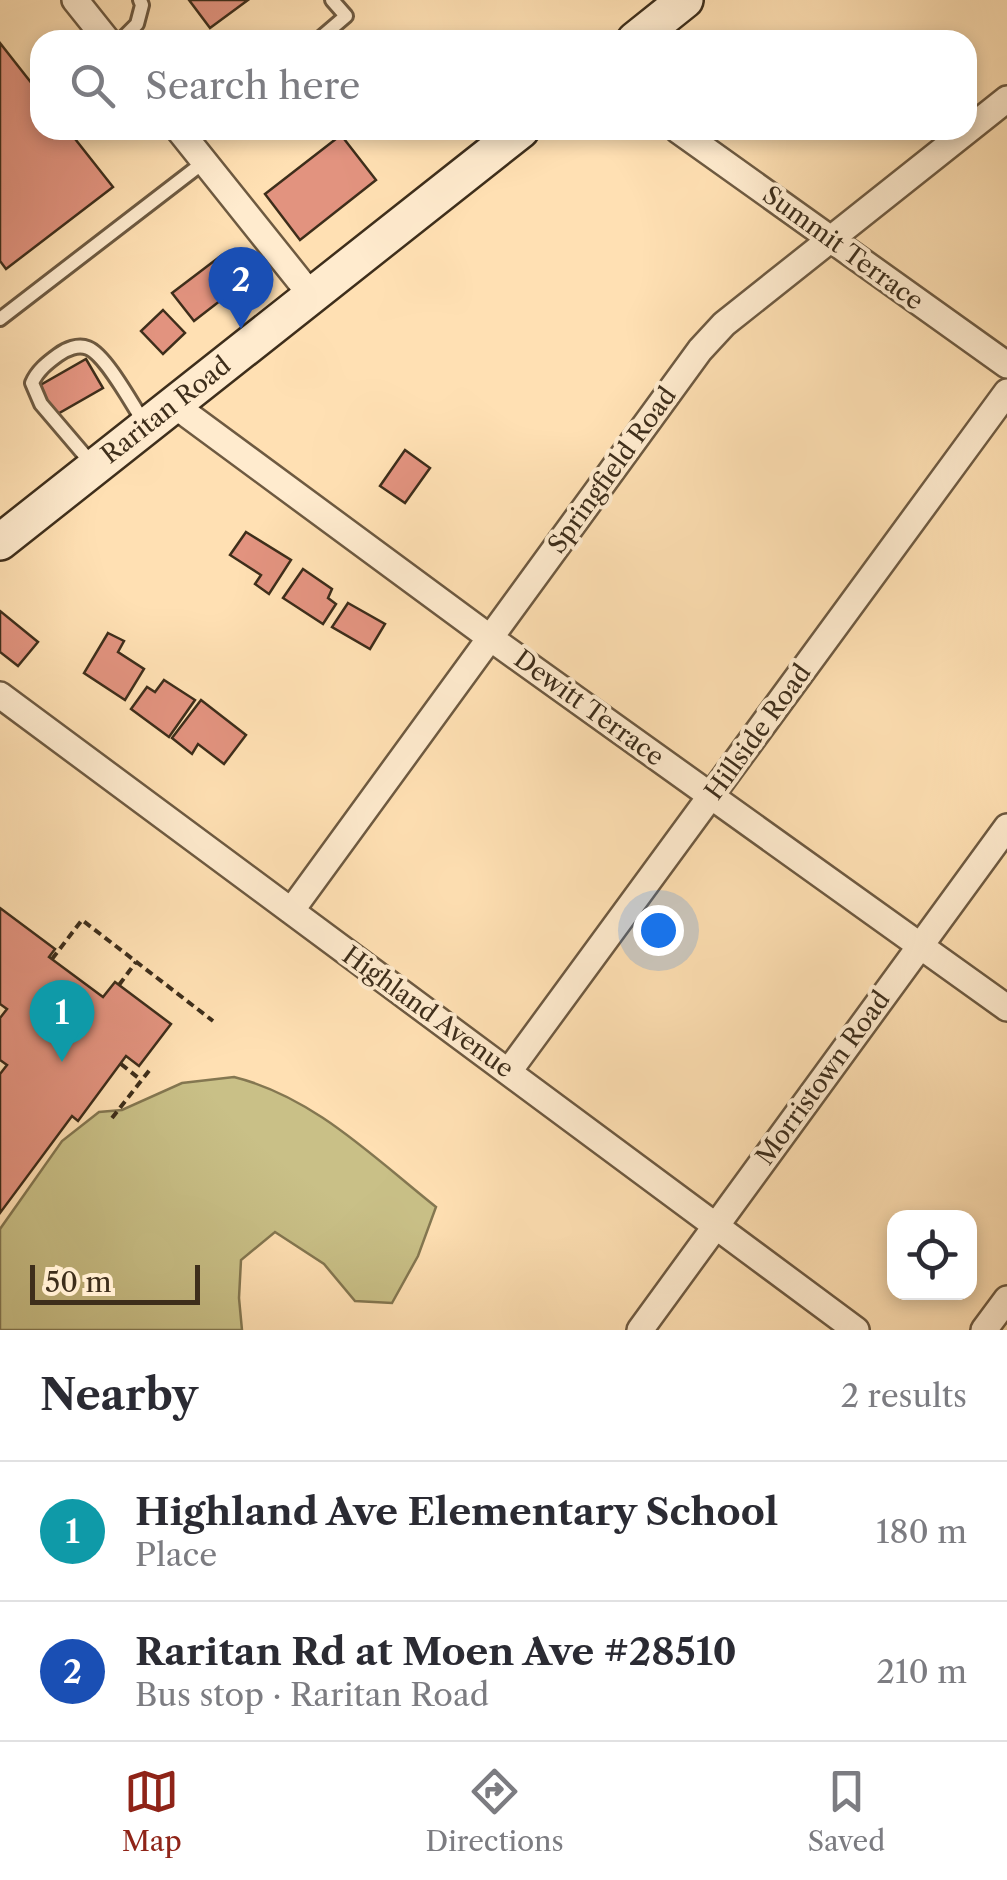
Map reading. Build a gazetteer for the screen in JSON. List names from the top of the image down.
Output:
{
  "streets": {
    "main road": ["Raritan Road"],
    "street": [
      "Summit Terrace",
      "Springfield Road",
      "Dewitt Terrace",
      "Hillside Road",
      "Highland Avenue",
      "Morristown Road"
    ]
  },
  "crossings": [
    ["Summit Terrace", "Springfield Road"],
    ["Raritan Road", "Dewitt Terrace"],
    ["Springfield Road", "Dewitt Terrace"],
    ["Springfield Road", "Highland Avenue"],
    ["Dewitt Terrace", "Hillside Road"],
    ["Dewitt Terrace", "Morristown Road"],
    ["Hillside Road", "Highland Avenue"],
    ["Highland Avenue", "Morristown Road"]
  ],
  "scale_bar": "50 m",
  "page": {
    "search": "Search here",
    "pins": ["2", "1"],
    "scale": "50 m",
    "heading": ["Nearby", "2 results"],
    "list": [
      {
        "mark": "1",
        "name": "Highland Ave Elementary School",
        "note": "Place",
        "value": "180 m"
      },
      {
        "mark": "2",
        "name": "Raritan Rd at Moen Ave #28510",
        "note": "Bus stop · Raritan Road",
        "value": "210 m"
      }
    ],
    "nav": ["Map", "Directions", "Saved"]
  }
}
